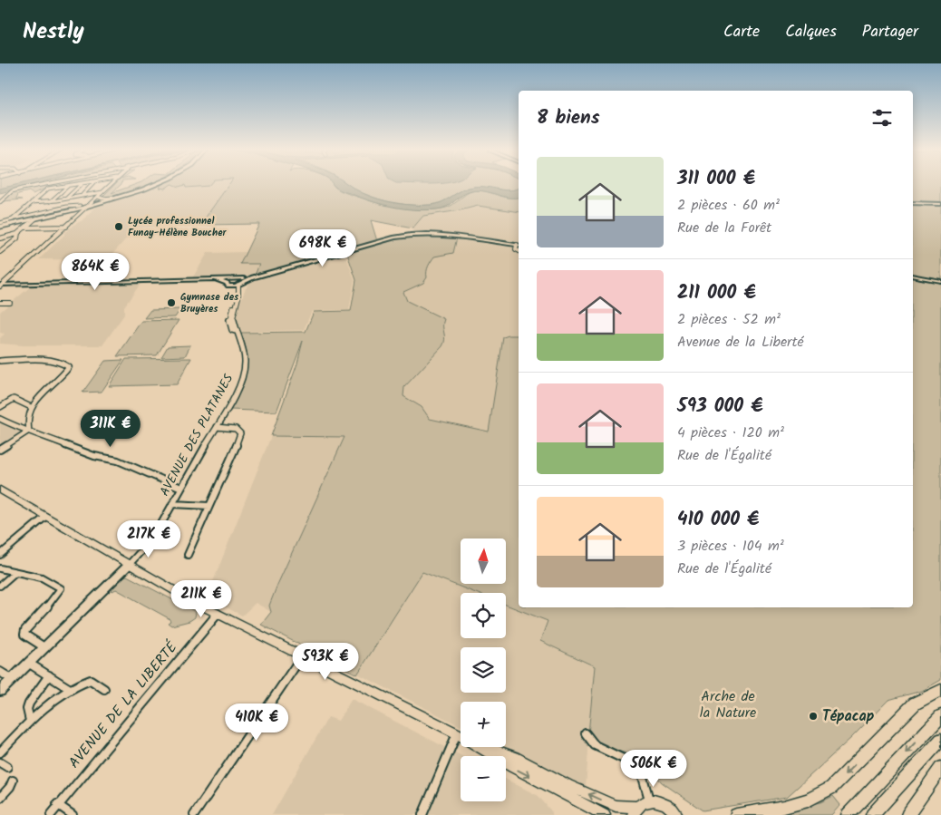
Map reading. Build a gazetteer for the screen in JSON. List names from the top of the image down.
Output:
{
  "streets": {
    "street": ["AVENUE DES PLATANES", "AVENUE DE LA LIBERTÉ"]
  },
  "parks": ["Arche de la Nature"],
  "places": ["Lycée professionnel Funay-Hélène Boucher", "Gymnase des Bruyères", "Tépacap"],
  "north": "top",
  "page": {
    "header": "Nestly",
    "nav": ["Carte", "Calques", "Partager"],
    "heading": "8 biens",
    "list": [
      {
        "name": "311 000 €",
        "note": "2 pièces · 60 m² · Rue de la Forêt"
      },
      {
        "name": "211 000 €",
        "note": "2 pièces · 52 m² · Avenue de la Liberté"
      },
      {
        "name": "593 000 €",
        "note": "4 pièces · 120 m² · Rue de l'Égalité"
      },
      {
        "name": "410 000 €",
        "note": "3 pièces · 104 m² · Rue de l'Égalité"
      }
    ],
    "price": [
      "698K €",
      "864K €",
      "311K €",
      "217K €",
      "211K €",
      "593K €",
      "410K €",
      "506K €"
    ],
    "map_buttons": ["+", "−"]
  }
}
